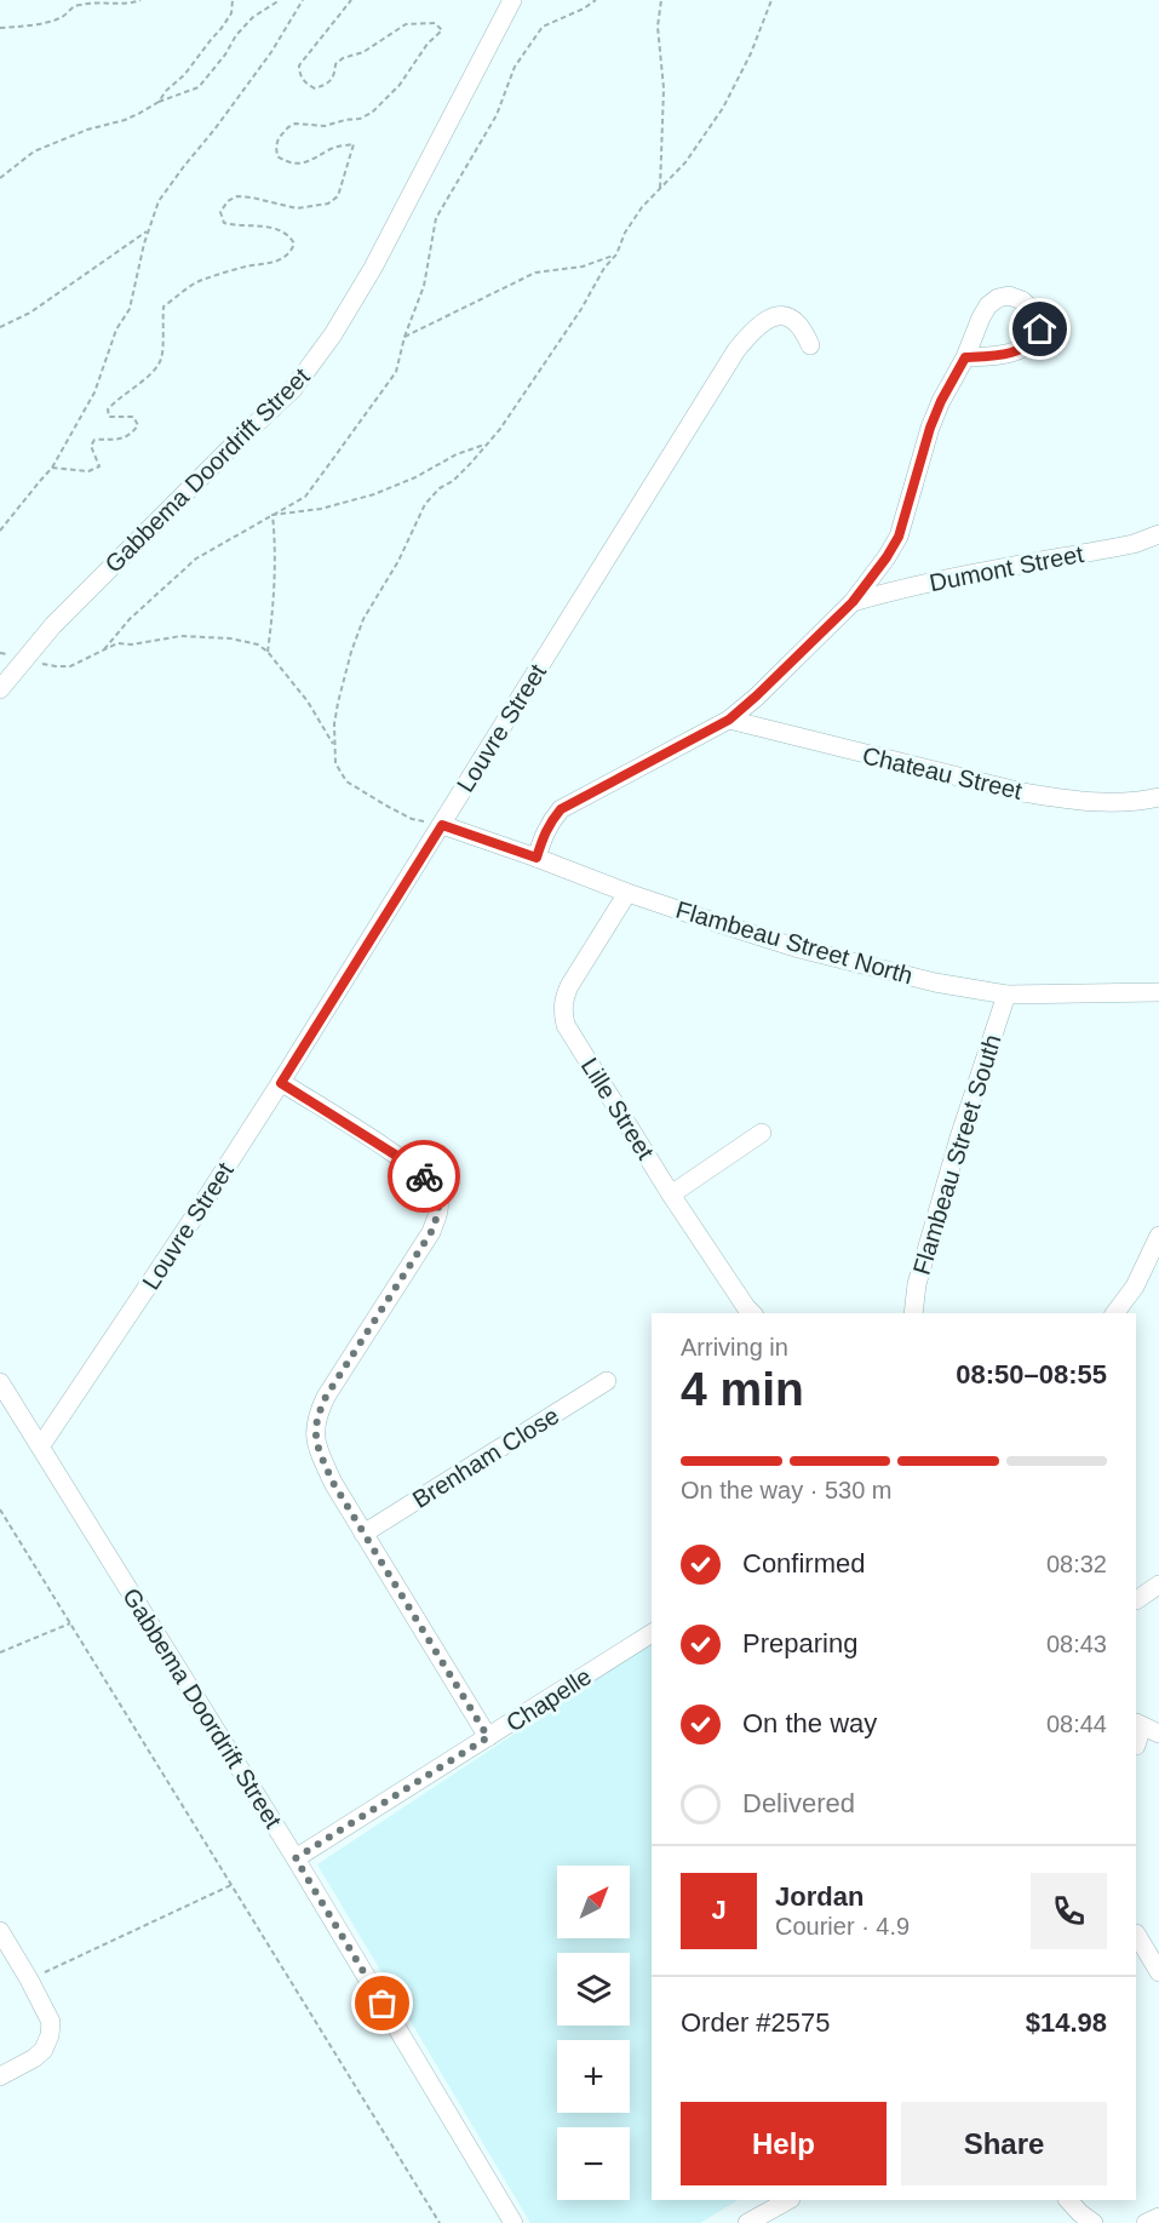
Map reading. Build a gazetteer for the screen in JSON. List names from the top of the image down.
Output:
{
  "streets": {
    "street": [
      "Gabbema Doordrift Street",
      "Dumont Street",
      "Louvre Street",
      "Chateau Street",
      "Flambeau Street North",
      "Lille Street",
      "Flambeau Street South",
      "Brenham Close",
      "Chapelle"
    ]
  },
  "crossings": [
    ["Gabbema Doordrift Street", "Louvre Street"],
    ["Gabbema Doordrift Street", "Chapelle"],
    ["Louvre Street", "Flambeau Street North"],
    ["Flambeau Street North", "Lille Street"],
    ["Flambeau Street North", "Flambeau Street South"]
  ],
  "north": "top right",
  "page": {
    "heading": ["4 min", "Arriving in", "08:50–08:55"],
    "panel": [
      "Jordan",
      "Courier · 4.9",
      "Order #2575",
      "$14.98"
    ],
    "bar": "On the way · 530 m",
    "list": [
      ["Confirmed", "08:32"],
      ["Preparing", "08:43"],
      ["On the way", "08:44"],
      "Delivered"
    ],
    "map_buttons": ["+", "−"],
    "round": "J",
    "buttons": ["Help", "Share"]
  }
}
